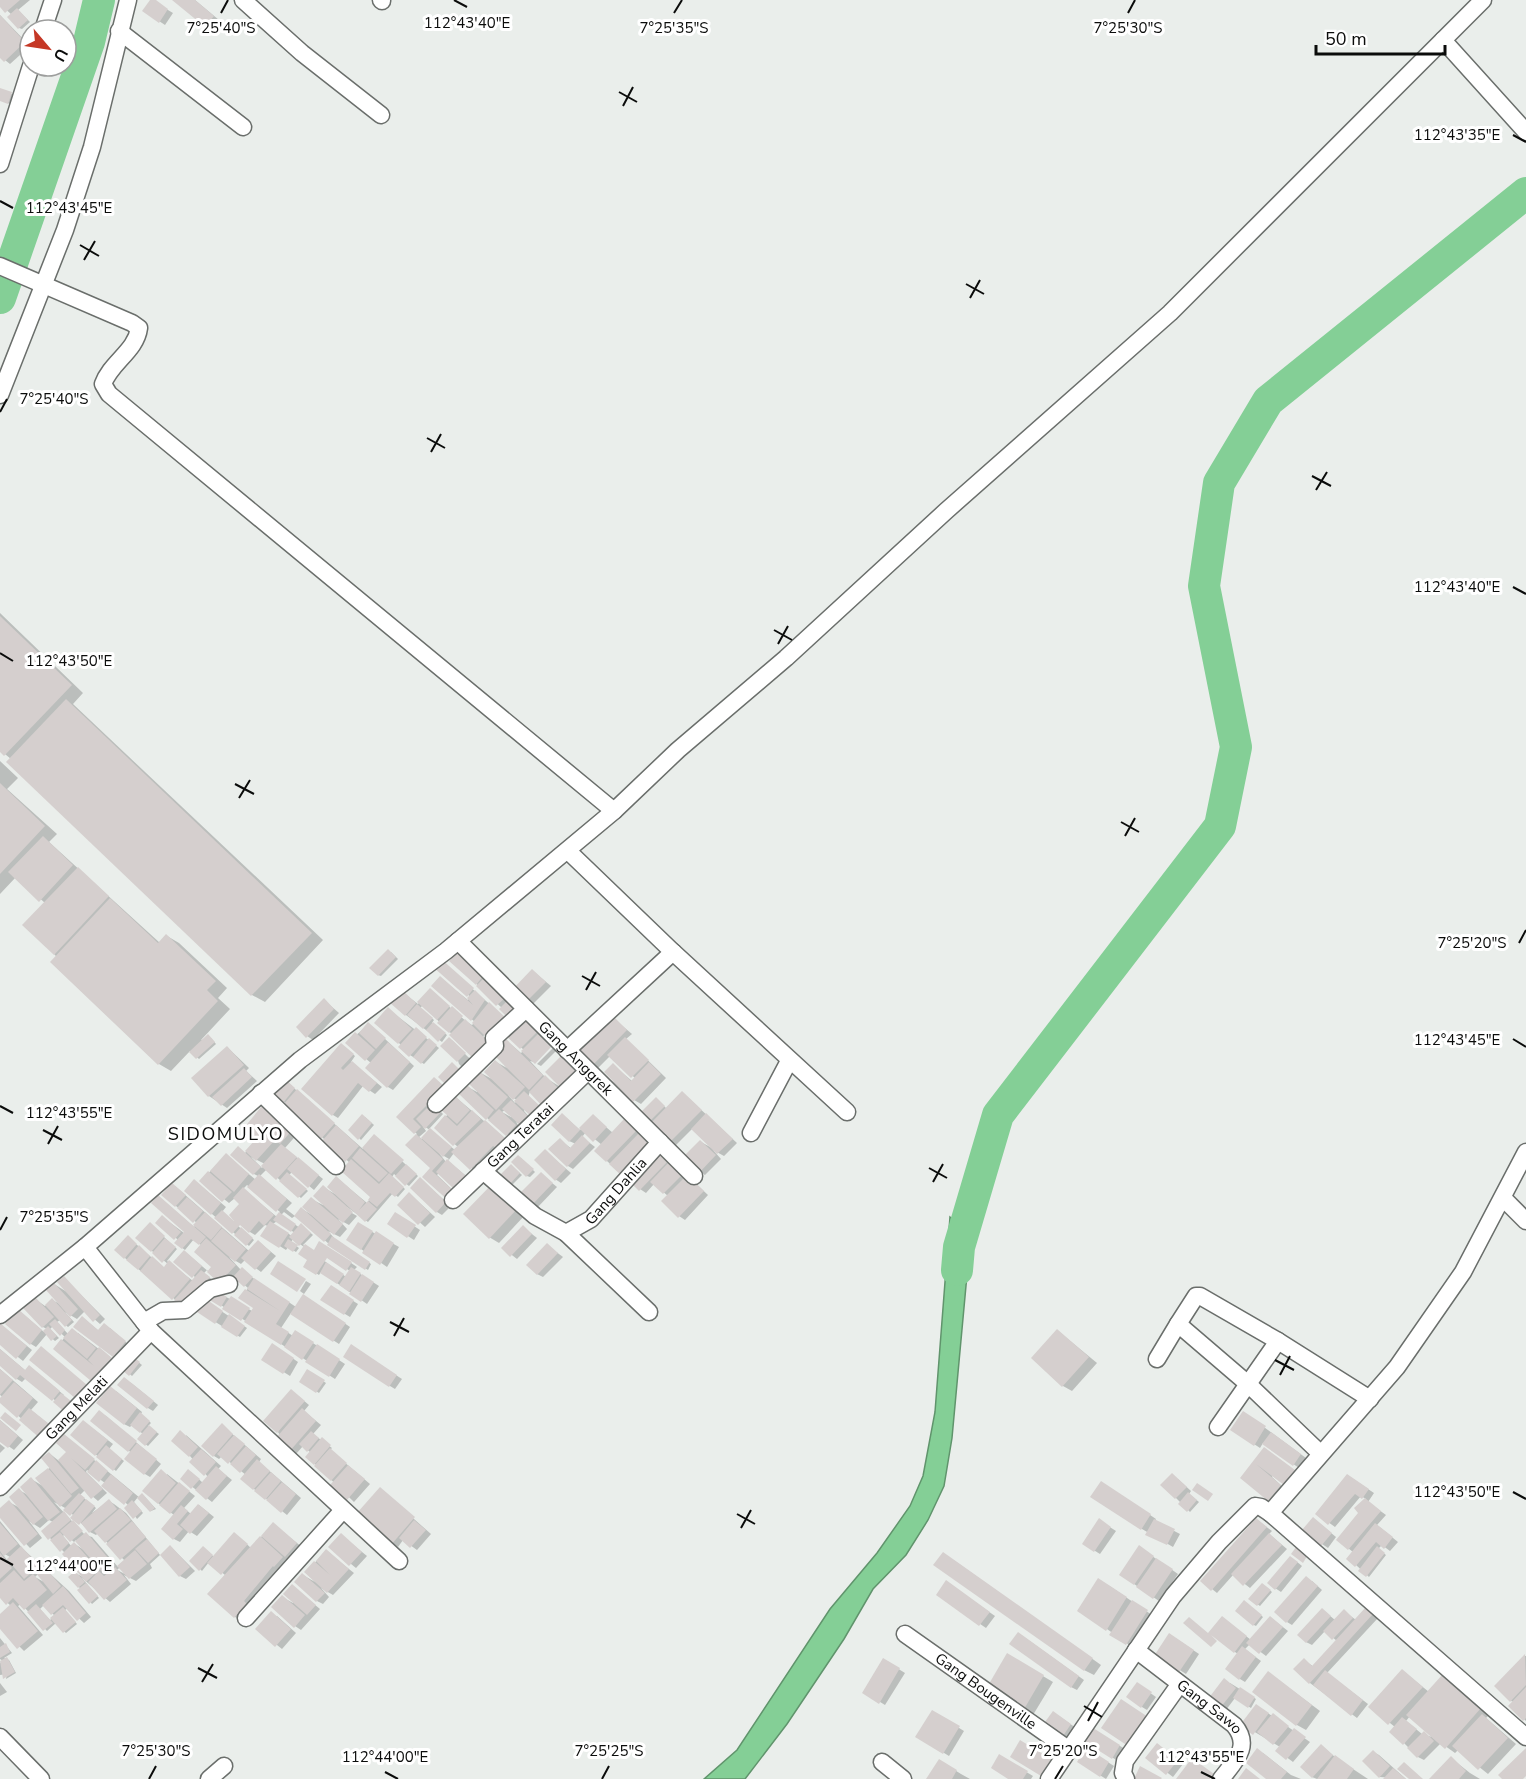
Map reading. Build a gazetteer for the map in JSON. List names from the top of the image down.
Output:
{
  "streets": {
    "street": [
      "Gang Anggrek",
      "Gang Teratai",
      "Gang Dahlia",
      "Gang Melati",
      "Gang Bougenville",
      "Gang Sawo"
    ]
  },
  "crossings": [
    ["Gang Anggrek", "Gang Teratai"],
    ["Gang Anggrek", "Gang Dahlia"]
  ],
  "districts": ["SIDOMULYO"],
  "scale_bar": "50 m",
  "north": "bottom right",
  "coordinates": [
    "112°43'40\"E",
    "7°25'40\"S",
    "7°25'35\"S",
    "7°25'30\"S",
    "112°43'35\"E",
    "112°43'45\"E",
    "112°43'50\"E",
    "7°25'20\"S",
    "112°43'55\"E",
    "112°44'00\"E",
    "7°25'25\"S"
  ]
}
